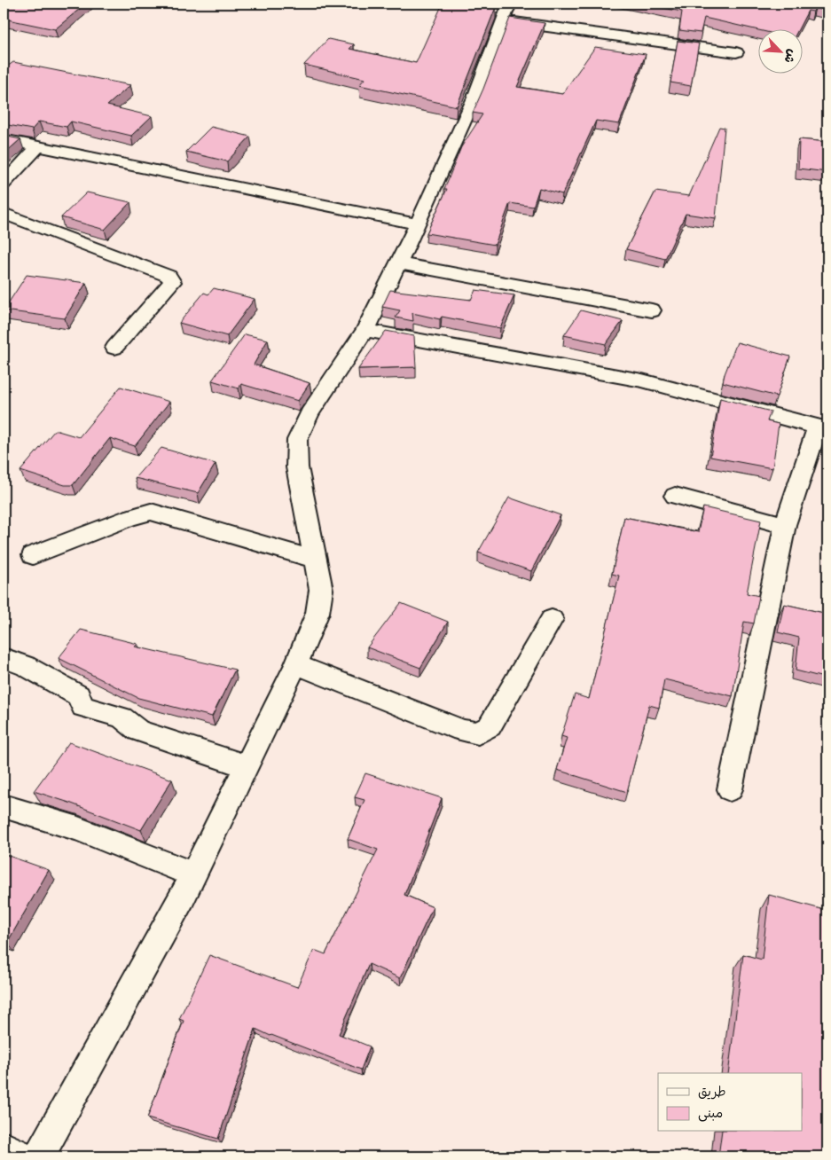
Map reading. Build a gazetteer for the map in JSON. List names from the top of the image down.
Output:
{
  "legend": ["طريق", "مبنى"],
  "north": "bottom right"
}
